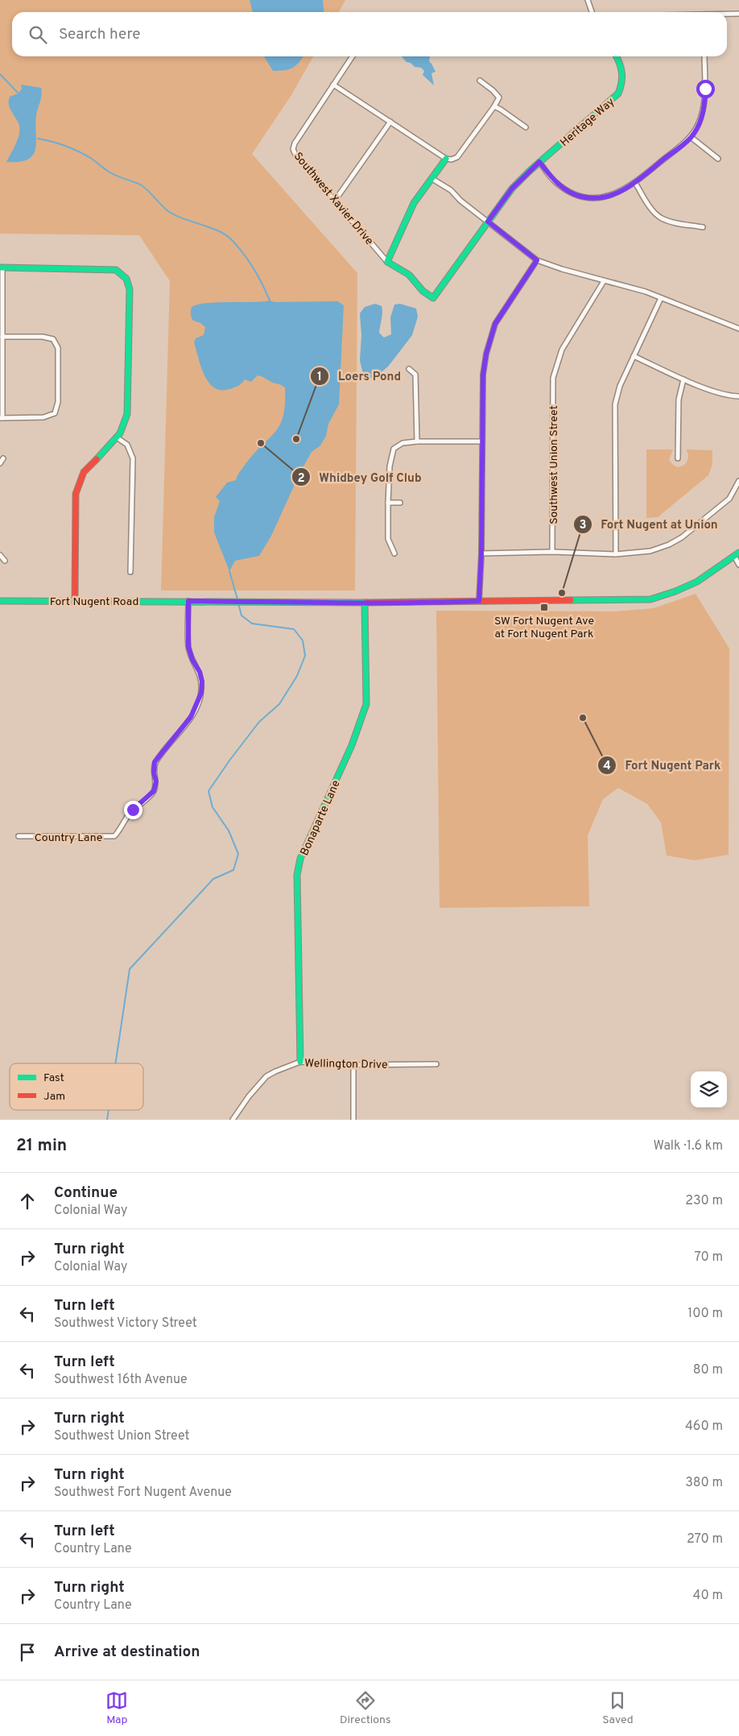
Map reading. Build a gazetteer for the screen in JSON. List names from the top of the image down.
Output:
{
  "streets": {
    "street": [
      "Heritage Way",
      "Southwest Xavier Drive",
      "Southwest Union Street",
      "Fort Nugent Road",
      "Bonaparte Lane",
      "Country Lane",
      "Wellington Drive"
    ]
  },
  "crossings": [
    ["Heritage Way", "Southwest Xavier Drive"],
    ["Fort Nugent Road", "Bonaparte Lane"],
    ["Fort Nugent Road", "Country Lane"],
    ["Bonaparte Lane", "Wellington Drive"]
  ],
  "places": {
    "other": [
      "Loers Pond",
      "Whidbey Golf Club",
      "Fort Nugent at Union",
      "Fort Nugent Park"
    ],
    "transit": ["SW Fort Nugent Ave at Fort Nugent Park"]
  },
  "legend": ["Fast", "Jam"],
  "page": {
    "search": "Search here",
    "heading": ["21 min", "Walk · 1.6 km"],
    "list": [
      ["Continue", "Colonial Way", "230 m"],
      ["Turn right", "Colonial Way", "70 m"],
      ["Turn left", "Southwest Victory Street", "100 m"],
      ["Turn left", "Southwest 16th Avenue", "80 m"],
      ["Turn right", "Southwest Union Street", "460 m"],
      ["Turn right", "Southwest Fort Nugent Avenue", "380 m"],
      ["Turn left", "Country Lane", "270 m"],
      ["Turn right", "Country Lane", "40 m"],
      "Arrive at destination"
    ],
    "nav": ["Map", "Directions", "Saved"]
  }
}
